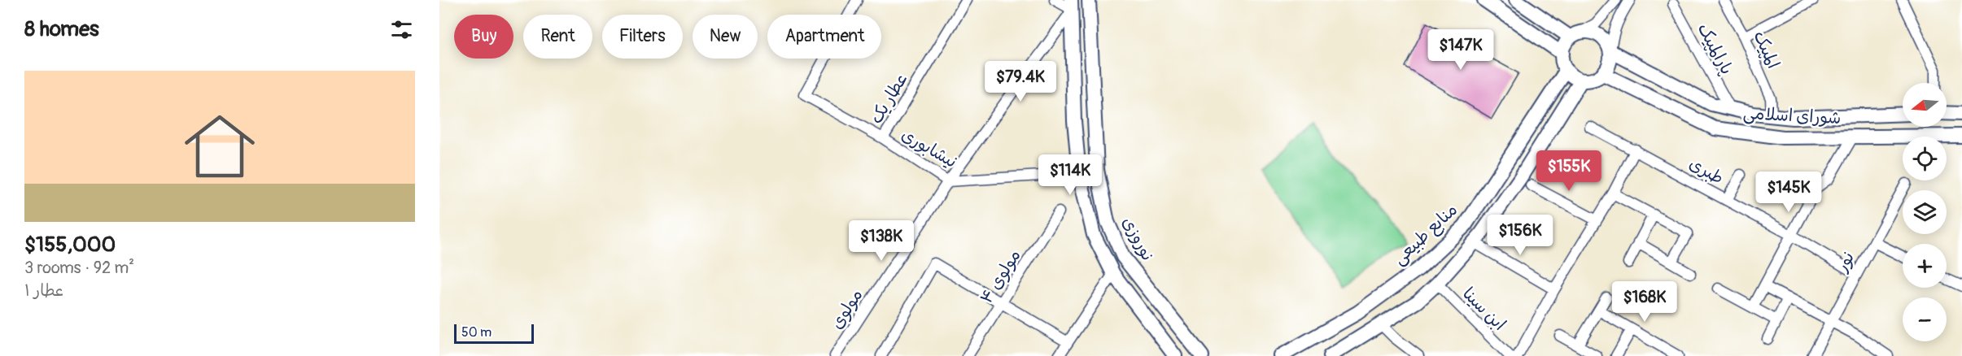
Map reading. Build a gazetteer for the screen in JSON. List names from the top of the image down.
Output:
{
  "streets": {
    "street": [
      "پارالمپیک",
      "المپیک",
      "عطار یک",
      "شورای اسلامی",
      "نیشابوری",
      "طبری",
      "منابع طبیعی",
      "نوروزی",
      "نور",
      "مولوی ۴",
      "مولوی",
      "ابن سینا"
    ]
  },
  "crossings": [
    ["پارالمپیک", "شورای اسلامی"],
    ["المپیک", "شورای اسلامی"],
    ["عطار یک", "نیشابوری"],
    ["شورای اسلامی", "منابع طبیعی"],
    ["نیشابوری", "مولوی"],
    ["طبری", "نور"]
  ],
  "scale_bar": "50 m",
  "north": "left",
  "page": {
    "heading": "8 homes",
    "chip": [
      "Buy",
      "Rent",
      "Filters",
      "New",
      "Apartment"
    ],
    "price": [
      "$147K",
      "$79.4K",
      "$155K",
      "$114K",
      "$145K",
      "$156K",
      "$138K",
      "$168K"
    ],
    "list": [
      {
        "name": "$155,000",
        "note": "3 rooms · 92 m² · عطار ۱"
      }
    ],
    "map_buttons": ["+", "−"],
    "scale": "50 m"
  }
}
